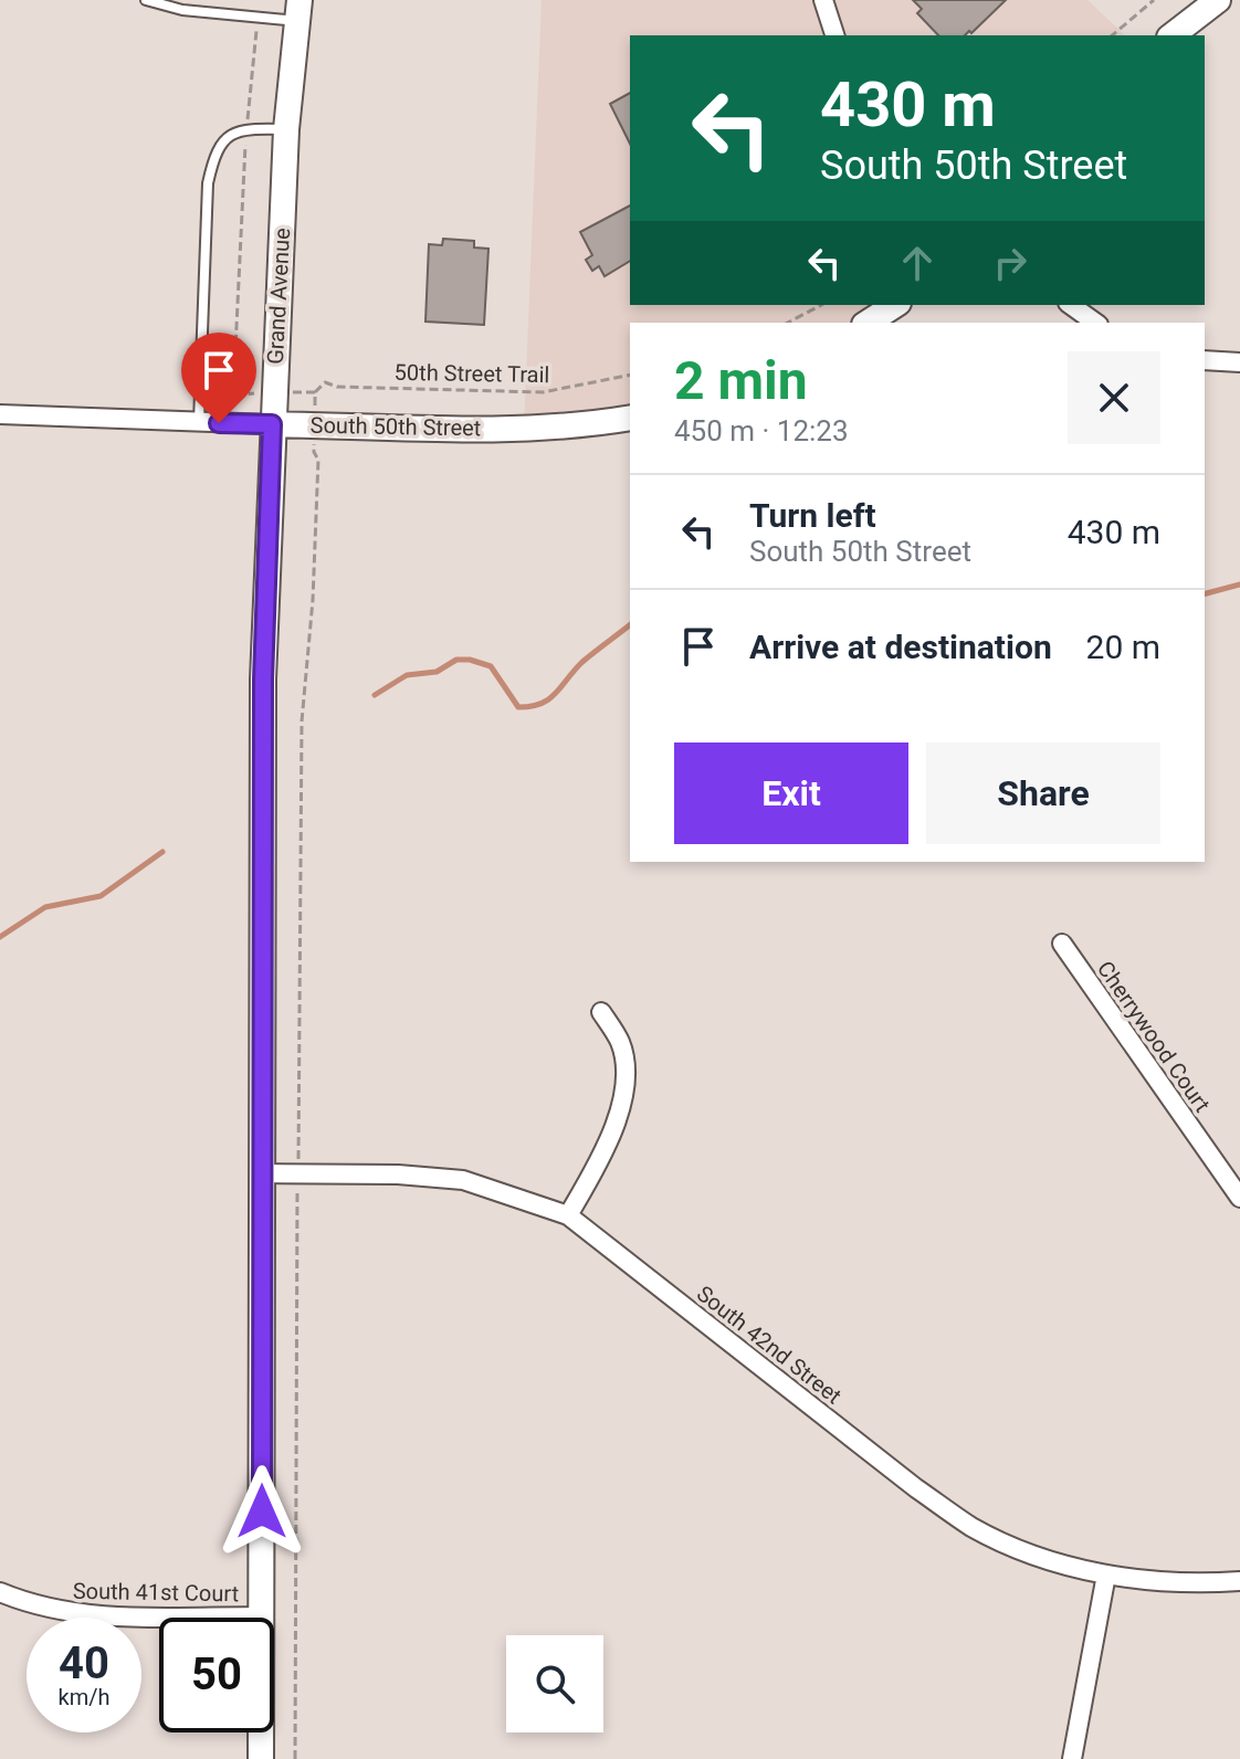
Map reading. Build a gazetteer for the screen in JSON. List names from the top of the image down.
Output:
{
  "streets": {
    "main road": ["Grand Avenue", "South 50th Street"],
    "street": ["Cherrywood Court", "South 42nd Street", "South 41st Court"],
    "path": ["50th Street Trail"]
  },
  "crossings": [
    ["Grand Avenue", "South 50th Street"],
    ["Grand Avenue", "South 42nd Street"],
    ["Grand Avenue", "South 41st Court"]
  ],
  "page": {
    "turn": ["430 m", "South 50th Street"],
    "heading": ["2 min", "450 m · 12:23"],
    "list": [
      {
        "name": "Turn left",
        "note": "South 50th Street",
        "value": "430 m"
      },
      {
        "name": "Arrive at destination",
        "value": "20 m"
      }
    ],
    "buttons": ["Exit", "Share"],
    "speed": "40 km/h",
    "limit": "50"
  }
}
